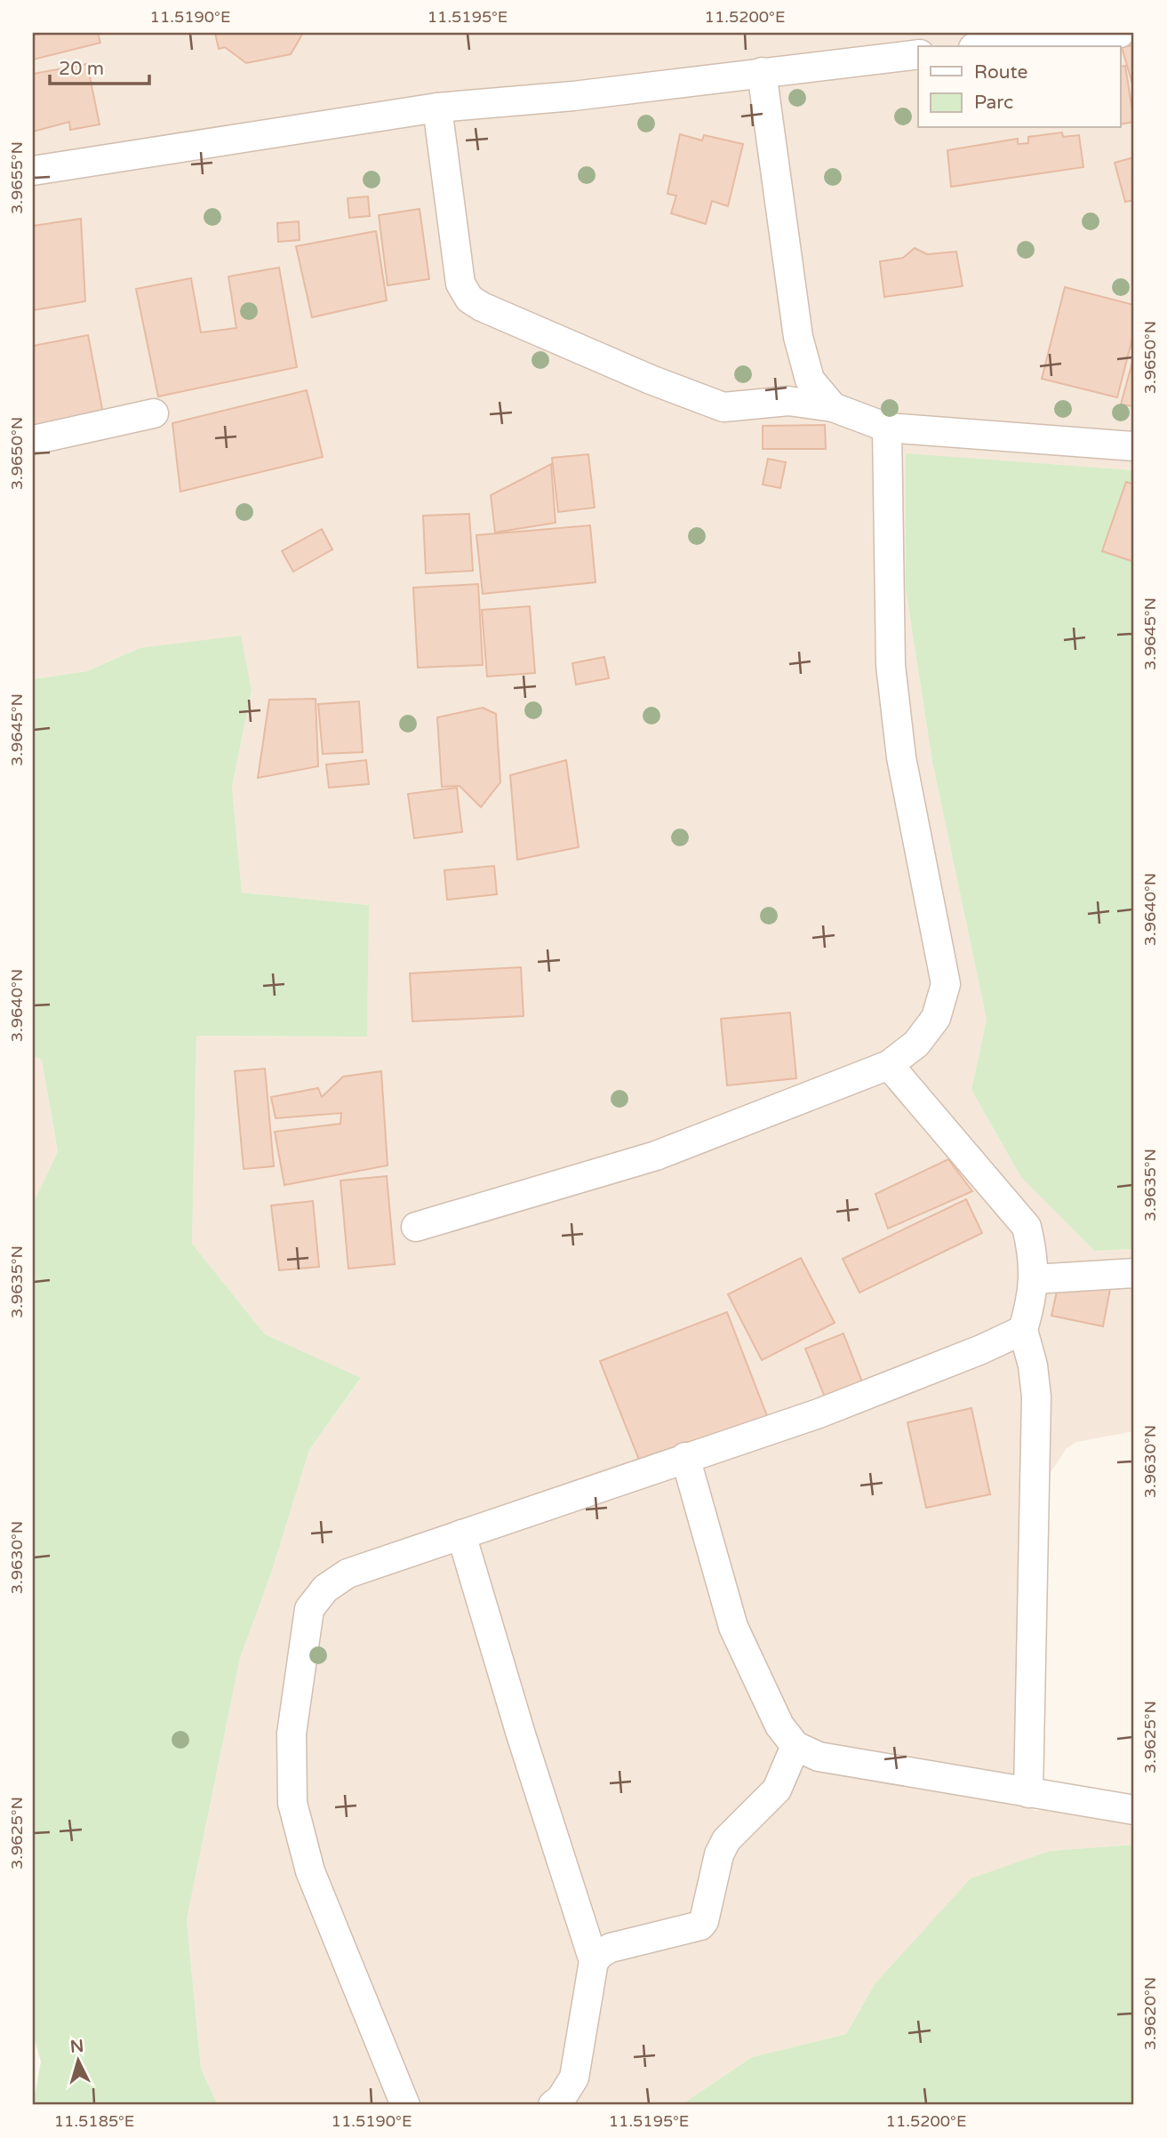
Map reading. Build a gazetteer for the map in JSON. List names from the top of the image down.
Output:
{
  "legend": ["Route", "Parc"],
  "scale_bar": "20 m",
  "north": "top",
  "coordinates": [
    "11.5190°E",
    "11.5195°E",
    "11.5200°E",
    "3.9655°N",
    "3.9650°N",
    "3.9645°N",
    "3.9640°N",
    "3.9635°N",
    "3.9630°N",
    "3.9625°N",
    "3.9620°N",
    "11.5185°E"
  ]
}
